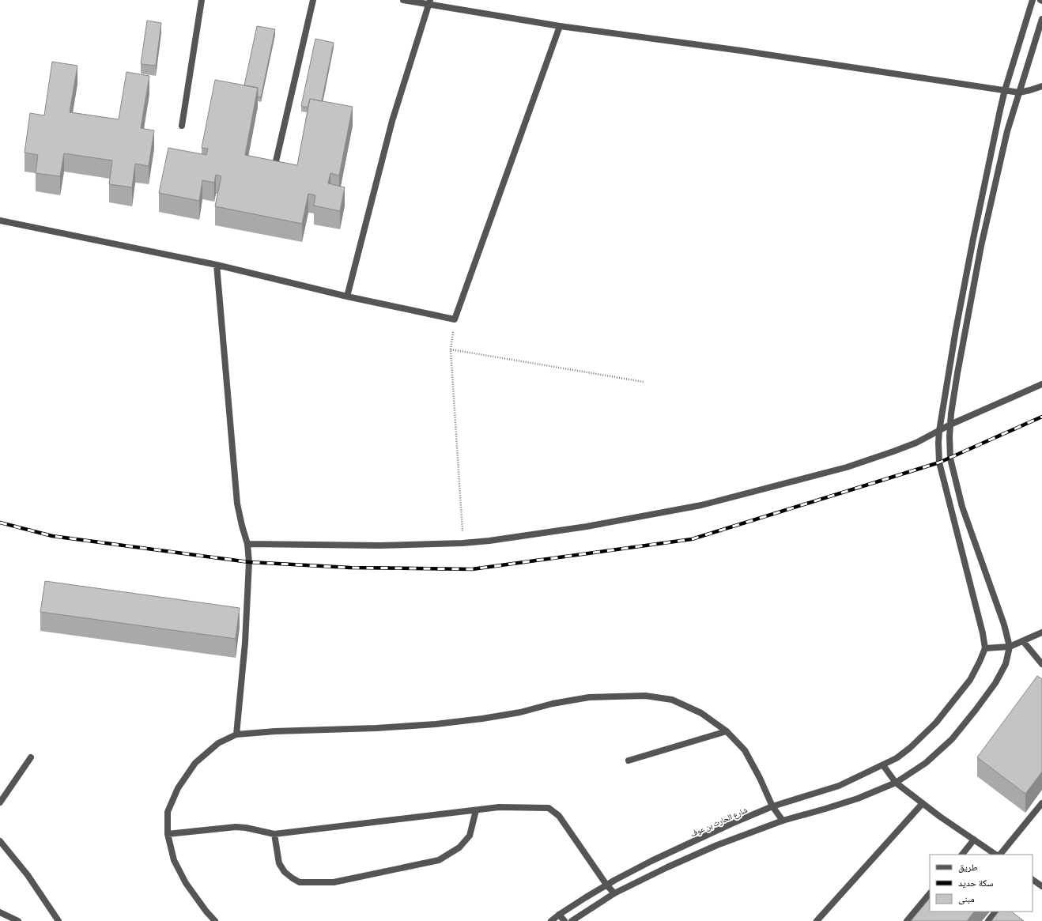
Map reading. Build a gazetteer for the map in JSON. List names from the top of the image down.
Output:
{
  "streets": {
    "street": ["شارع الحارث بن عوف"]
  },
  "legend": ["طريق", "سكة حديد", "مبنى"]
}
